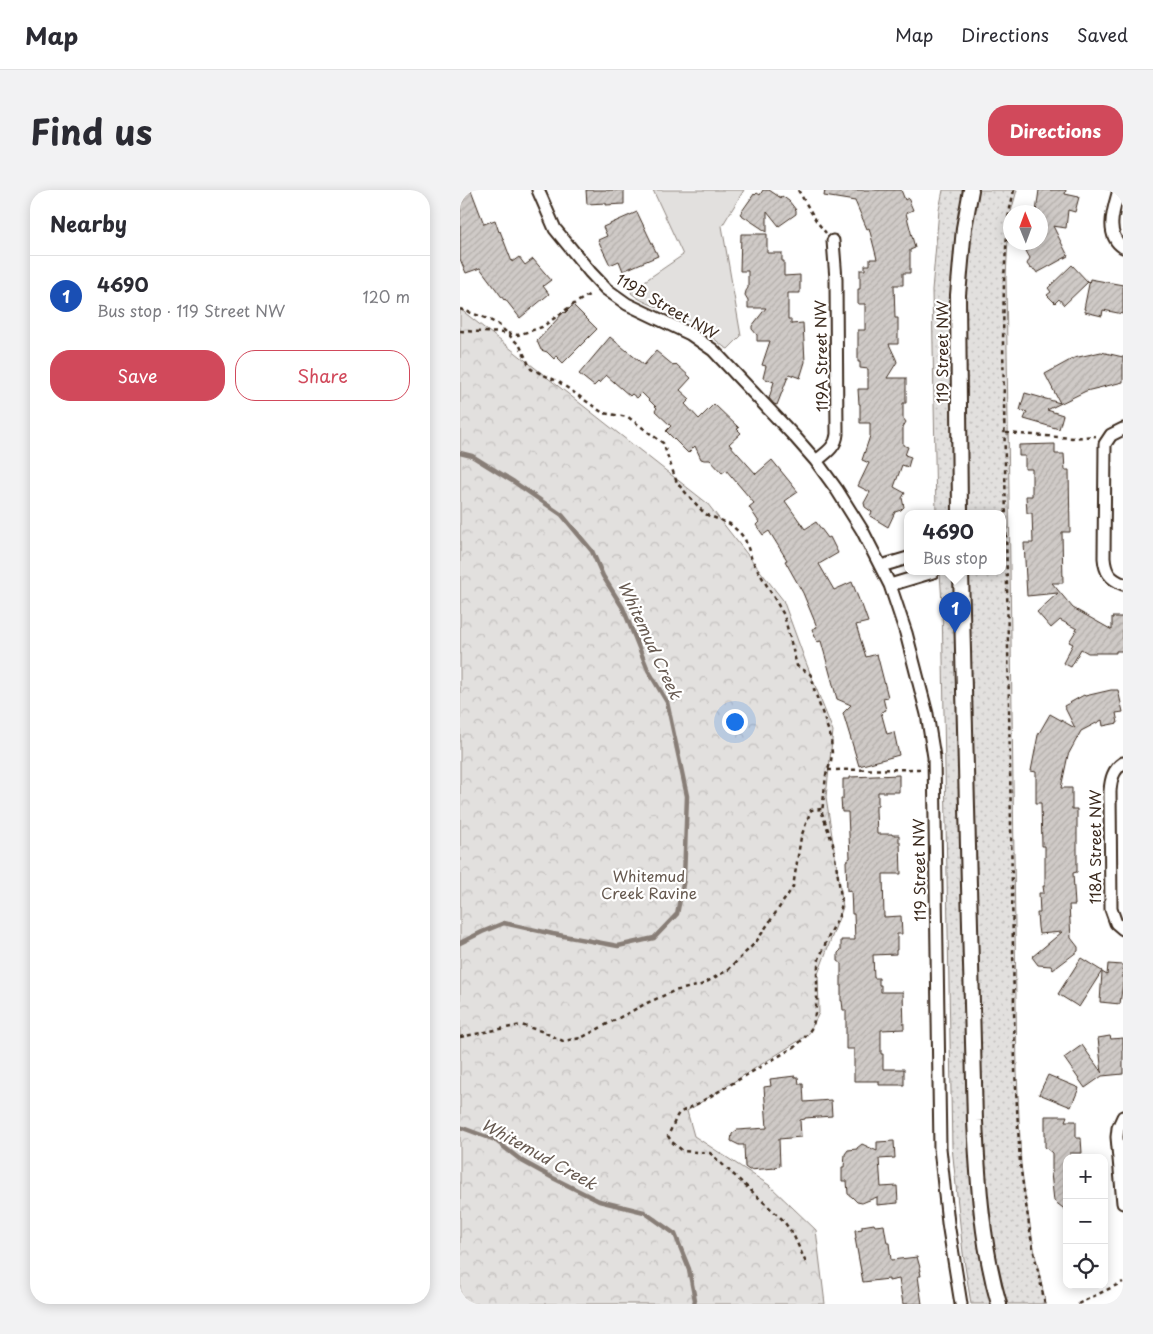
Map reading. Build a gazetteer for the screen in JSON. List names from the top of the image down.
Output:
{
  "streets": {
    "street": [
      "119B Street NW",
      "119 Street NW",
      "119A Street NW",
      "118A Street NW"
    ]
  },
  "crossings": [
    ["119B Street NW", "119 Street NW"],
    ["119B Street NW", "119A Street NW"],
    ["119 Street NW", "119A Street NW"]
  ],
  "water": ["Whitemud Creek"],
  "parks": ["Whitemud Creek Ravine"],
  "north": "top",
  "page": {
    "header": "Map",
    "nav": ["Map", "Directions", "Saved"],
    "title": "Find us",
    "buttons": [
      "Directions",
      ["Save", "Share"]
    ],
    "heading": "Nearby",
    "list": [
      {
        "mark": "1",
        "name": "4690",
        "note": "Bus stop · 119 Street NW",
        "value": "120 m"
      }
    ],
    "popup": ["4690", "Bus stop"],
    "pins": "1",
    "map_buttons": ["+", "−"]
  }
}
